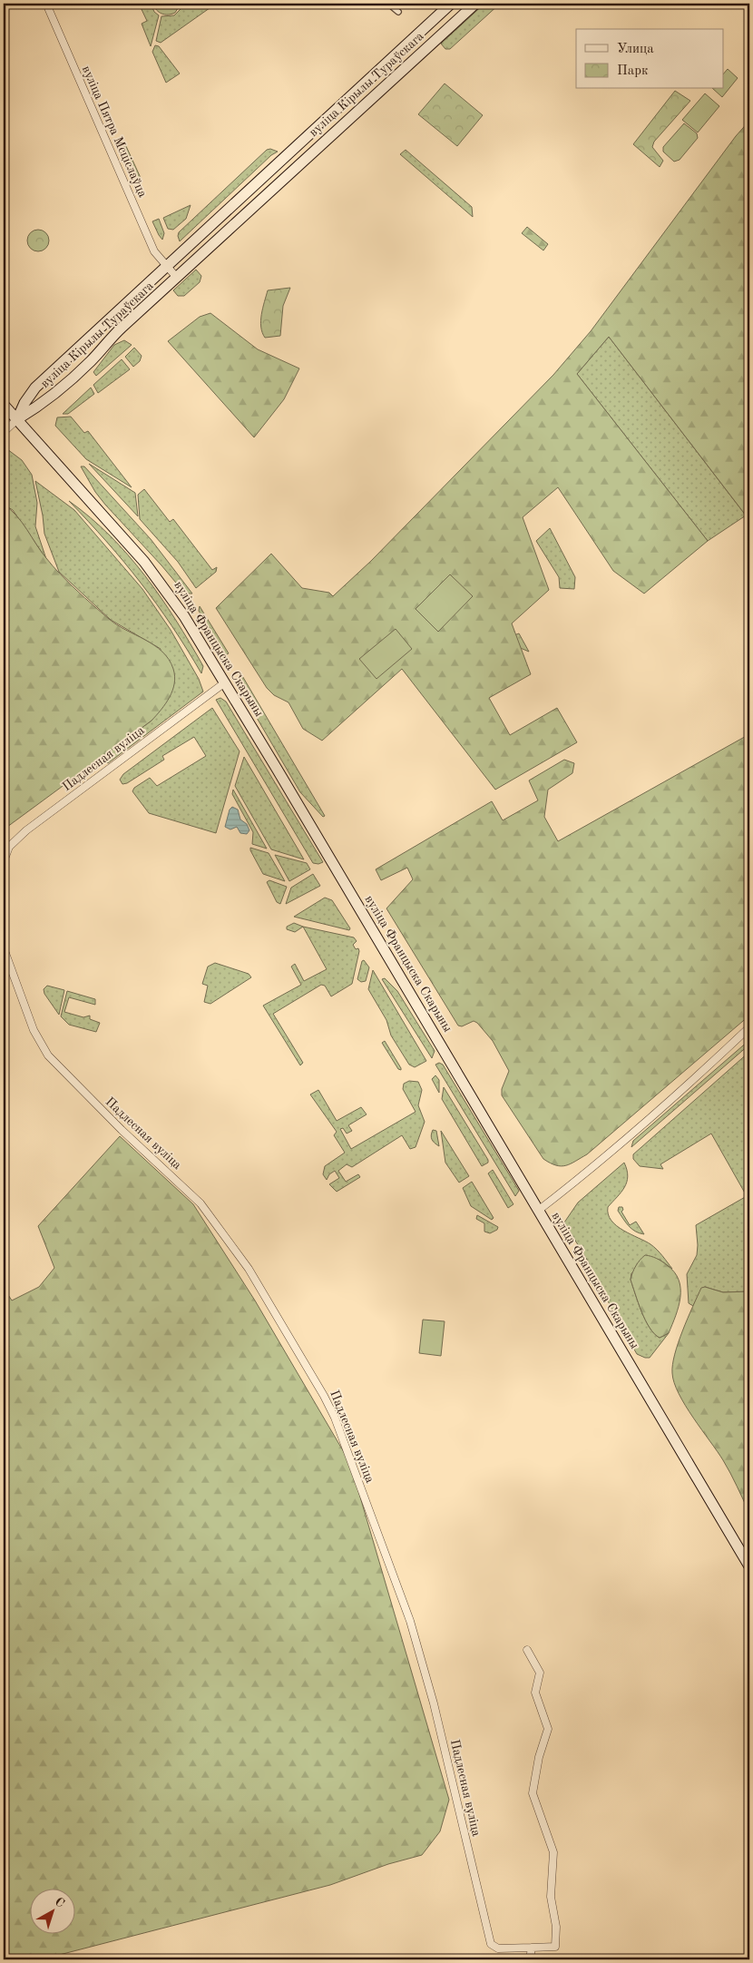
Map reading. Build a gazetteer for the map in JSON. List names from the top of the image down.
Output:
{
  "streets": {
    "main road": ["вуліца Кірылы Тураўскага", "вуліца Францыска Скарыны"],
    "street": ["вуліца Пятра Мсціслаўца", "Падлесная вуліца"]
  },
  "crossings": [
    ["вуліца Кірылы Тураўскага", "вуліца Пятра Мсціслаўца"],
    ["вуліца Кірылы Тураўскага", "вуліца Францыска Скарыны"],
    ["вуліца Францыска Скарыны", "Падлесная вуліца"]
  ],
  "legend": ["Улица", "Парк"],
  "north": "top right"
}
